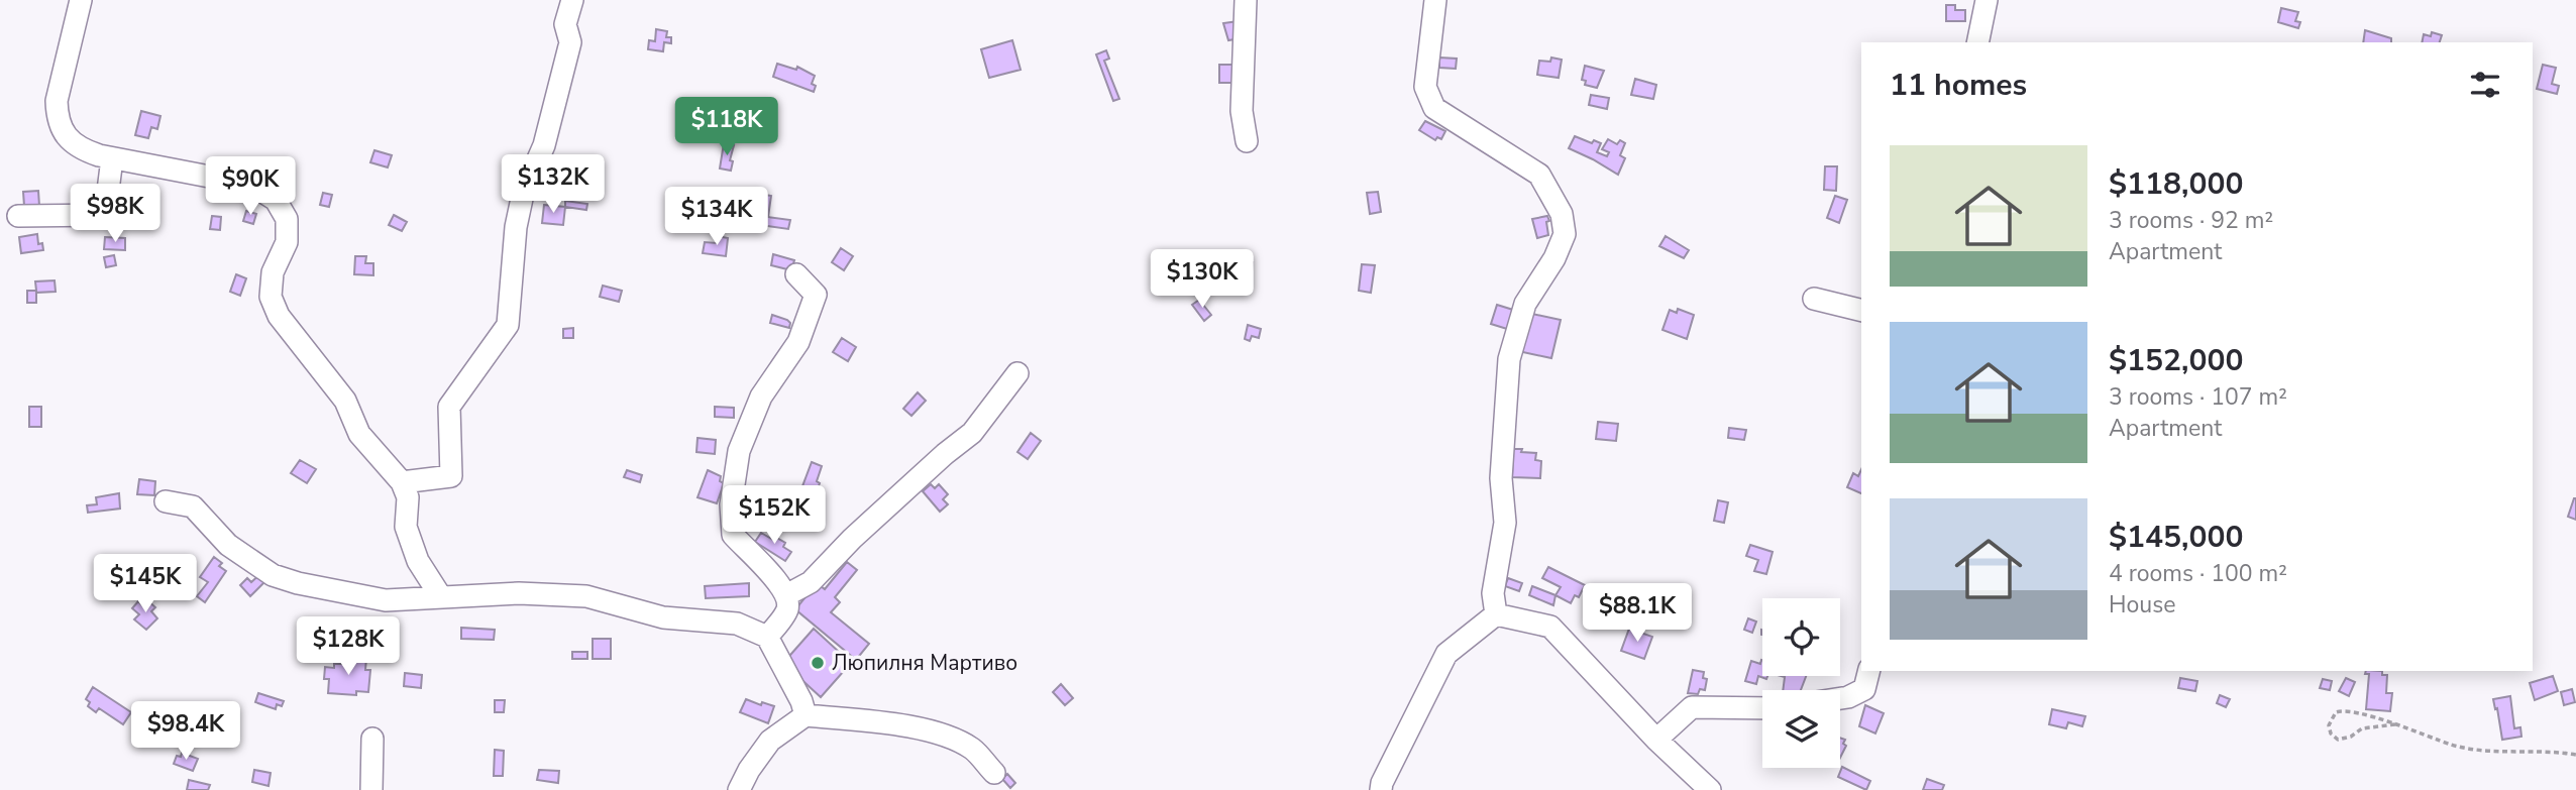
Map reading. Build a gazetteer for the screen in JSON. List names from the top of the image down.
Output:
{
  "places": ["Люпилня Мартиво"],
  "page": {
    "heading": "11 homes",
    "price": [
      "$118K",
      "$132K",
      "$90K",
      "$98K",
      "$134K",
      "$130K",
      "$152K",
      "$145K",
      "$88.1K",
      "$128K",
      "$98.4K"
    ],
    "list": [
      {
        "name": "$118,000",
        "note": "3 rooms · 92 m² · Apartment"
      },
      {
        "name": "$152,000",
        "note": "3 rooms · 107 m² · Apartment"
      },
      {
        "name": "$145,000",
        "note": "4 rooms · 100 m² · House"
      }
    ]
  }
}
